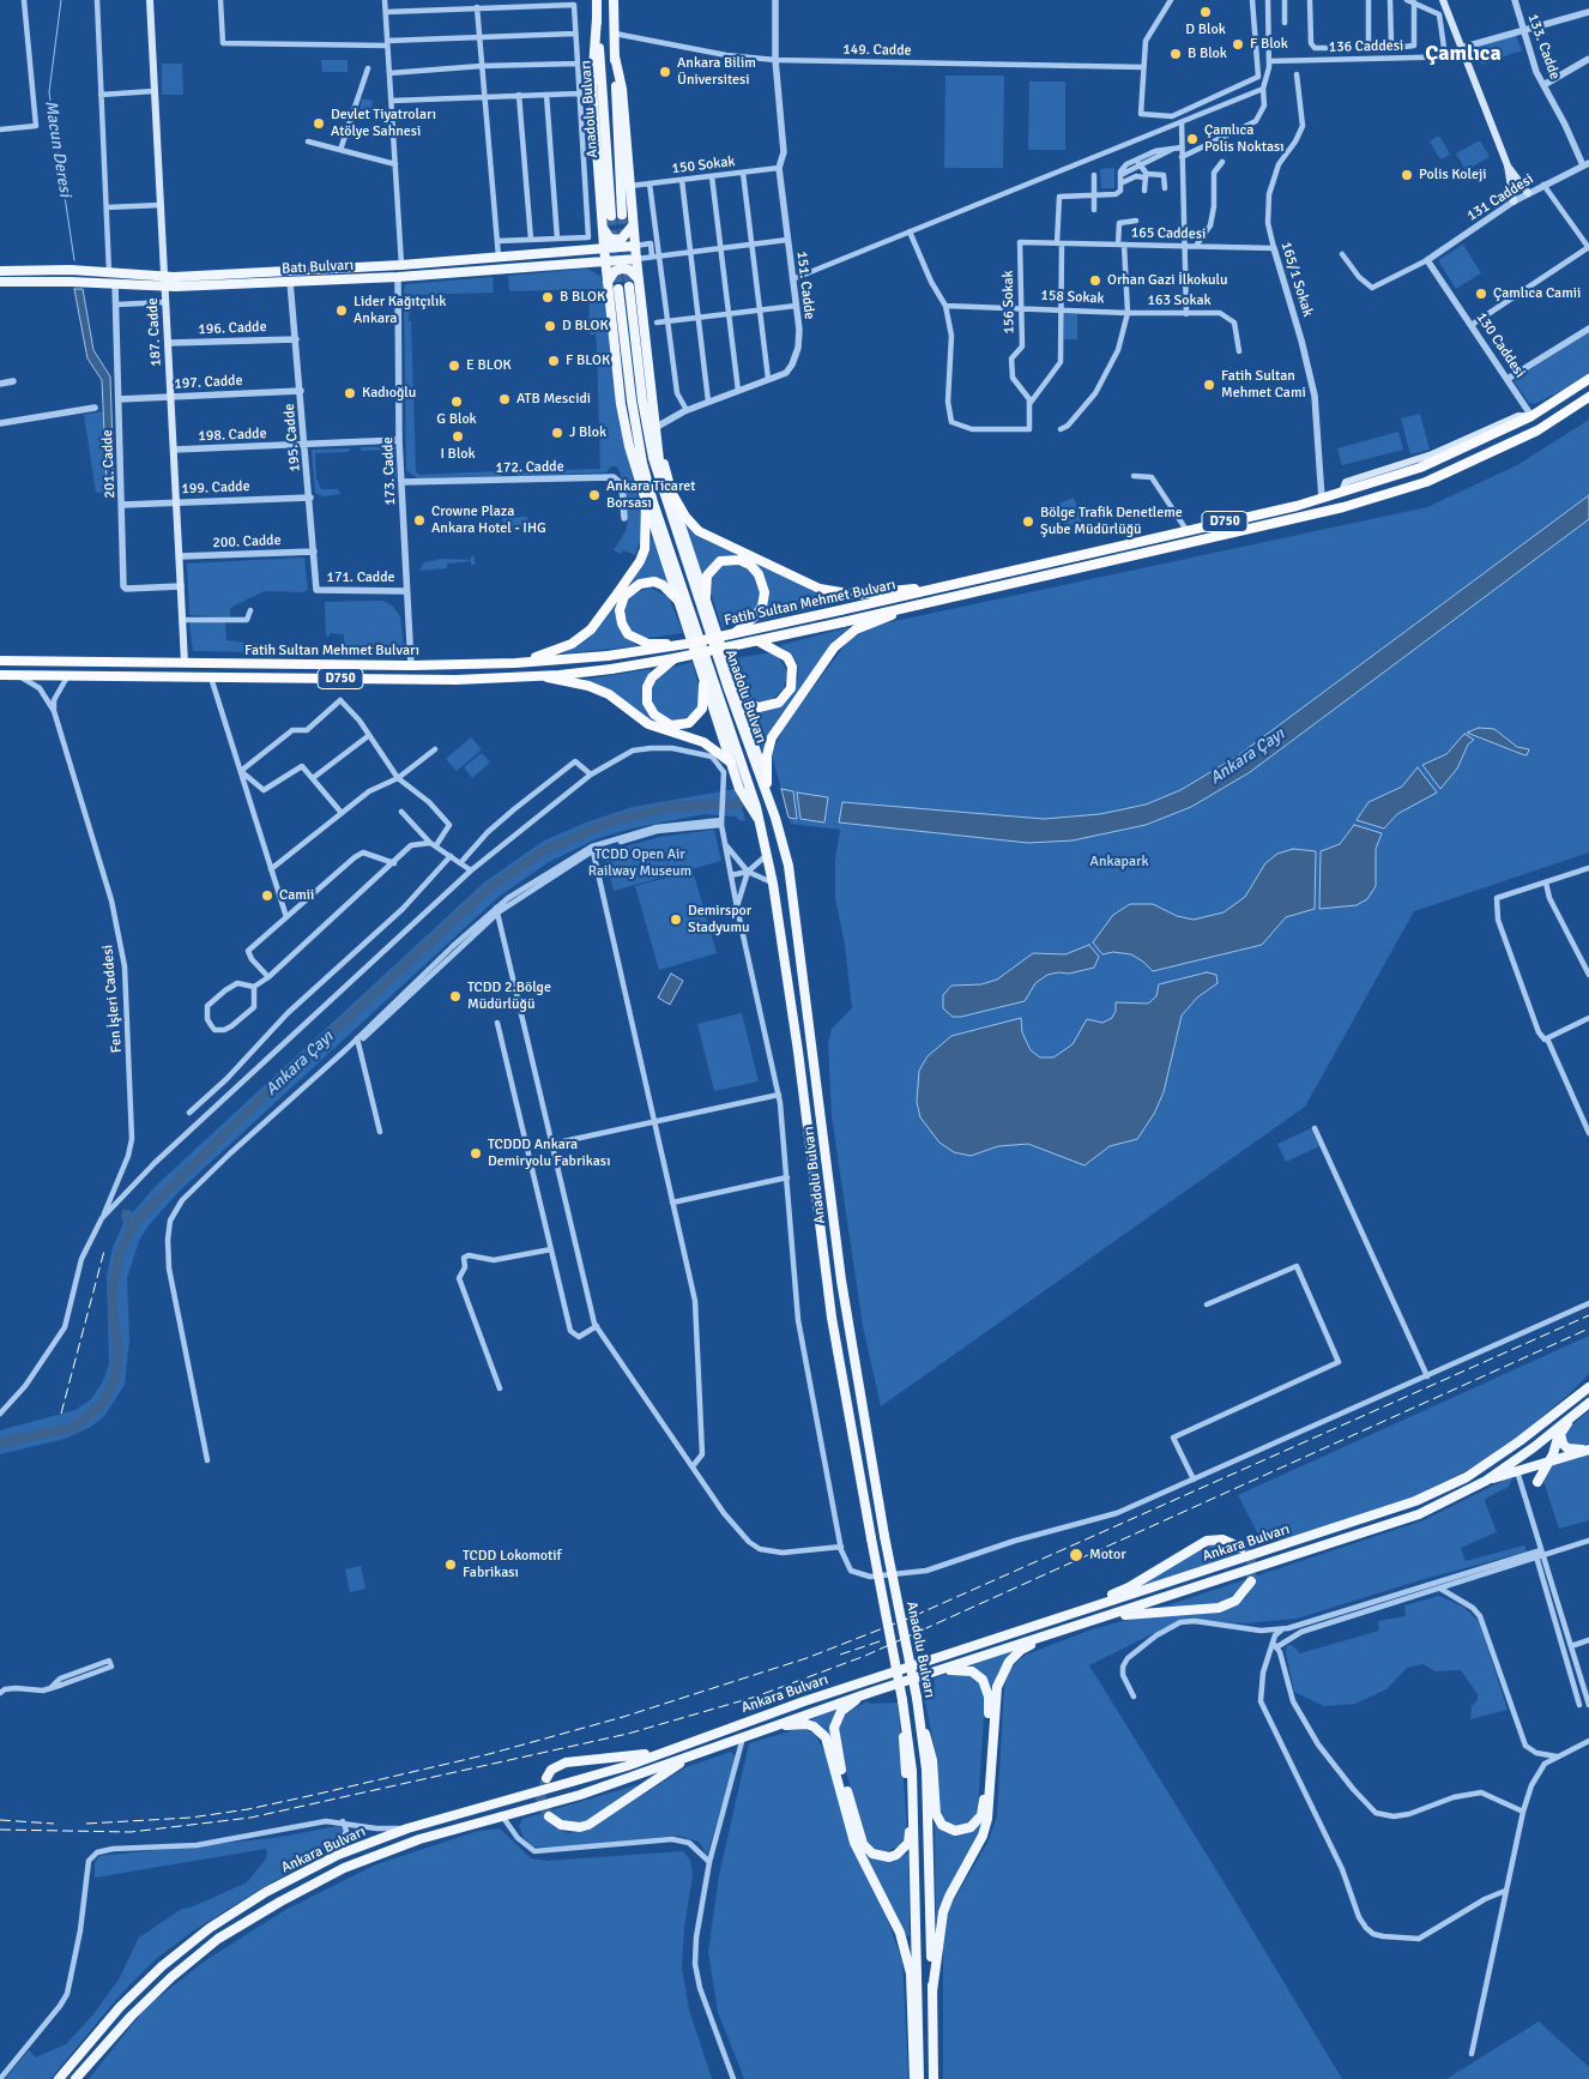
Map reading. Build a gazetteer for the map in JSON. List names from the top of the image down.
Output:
{
  "streets": {
    "highway": ["D750", "Fatih Sultan Mehmet Bulvarı"],
    "main road": [
      "Anadolu Bulvarı",
      "Batı Bulvarı",
      "187. Cadde",
      "Ankara Bulvarı"
    ],
    "street": [
      "136 Caddesi",
      "133. Cadde",
      "149. Cadde",
      "150 Sokak",
      "131 Caddesi",
      "165 Caddesi",
      "165/1 Sokak",
      "151. Cadde",
      "158 Sokak",
      "163 Sokak",
      "156 Sokak",
      "196. Cadde",
      "130 Caddesi",
      "197. Cadde",
      "198. Cadde",
      "195. Cadde",
      "201. Cadde",
      "172. Cadde",
      "173. Cadde",
      "199. Cadde",
      "200. Cadde",
      "171. Cadde",
      "Fen İşleri Caddesi"
    ]
  },
  "crossings": [
    ["133. Cadde", "131 Caddesi"],
    ["149. Cadde", "Anadolu Bulvarı"],
    ["149. Cadde", "151. Cadde"],
    ["150 Sokak", "151. Cadde"],
    ["131 Caddesi", "130 Caddesi"],
    ["165 Caddesi", "165/1 Sokak"],
    ["165 Caddesi", "156 Sokak"],
    ["Batı Bulvarı", "187. Cadde"],
    ["Batı Bulvarı", "195. Cadde"],
    ["Batı Bulvarı", "201. Cadde"],
    ["Batı Bulvarı", "173. Cadde"],
    ["165/1 Sokak", "Fatih Sultan Mehmet Bulvarı"],
    ["158 Sokak", "163 Sokak"],
    ["158 Sokak", "156 Sokak"],
    ["196. Cadde", "187. Cadde"],
    ["196. Cadde", "195. Cadde"],
    ["187. Cadde", "197. Cadde"],
    ["187. Cadde", "198. Cadde"],
    ["187. Cadde", "201. Cadde"],
    ["187. Cadde", "199. Cadde"],
    ["187. Cadde", "200. Cadde"],
    ["187. Cadde", "Fatih Sultan Mehmet Bulvarı"],
    ["130 Caddesi", "Fatih Sultan Mehmet Bulvarı"],
    ["197. Cadde", "195. Cadde"],
    ["197. Cadde", "201. Cadde"],
    ["198. Cadde", "195. Cadde"],
    ["198. Cadde", "173. Cadde"],
    ["195. Cadde", "199. Cadde"],
    ["195. Cadde", "200. Cadde"],
    ["195. Cadde", "171. Cadde"],
    ["201. Cadde", "199. Cadde"],
    ["172. Cadde", "173. Cadde"],
    ["173. Cadde", "171. Cadde"],
    ["173. Cadde", "Fatih Sultan Mehmet Bulvarı"],
    ["Fatih Sultan Mehmet Bulvarı", "Fen İşleri Caddesi"]
  ],
  "districts": ["Çamlıca"],
  "water": ["Macun Deresi", "Ankara Çayı"],
  "parks": ["TCDD Open Air Railway Museum", "Ankapark"],
  "places": [
    "D Blok",
    "F Blok",
    "B Blok",
    "Ankara Bilim Üniversitesi",
    "Devlet Tiyatroları Atölye Sahnesi",
    "Çamlıca Polis Noktası",
    "Polis Koleji",
    "Orhan Gazi İlkokulu",
    "Çamlıca Camii",
    "B BLOK",
    "Lider Kağıtçılık Ankara",
    "D BLOK",
    "F BLOK",
    "E BLOK",
    "Fatih Sultan Mehmet Cami",
    "Kadıoğlu",
    "ATB Mescidi",
    "G Blok",
    "J Blok",
    "I Blok",
    "Ankara Ticaret Borsası",
    "Crowne Plaza Ankara Hotel - IHG",
    "Bölge Trafik Denetleme Şube Müdürlüğü",
    "Camii",
    "Demirspor Stadyumu",
    "TCDD 2.Bölge Müdürlüğü",
    "TCDDD Ankara Demiryolu Fabrikası",
    "Motor",
    "TCDD Lokomotif Fabrikası"
  ]
}
